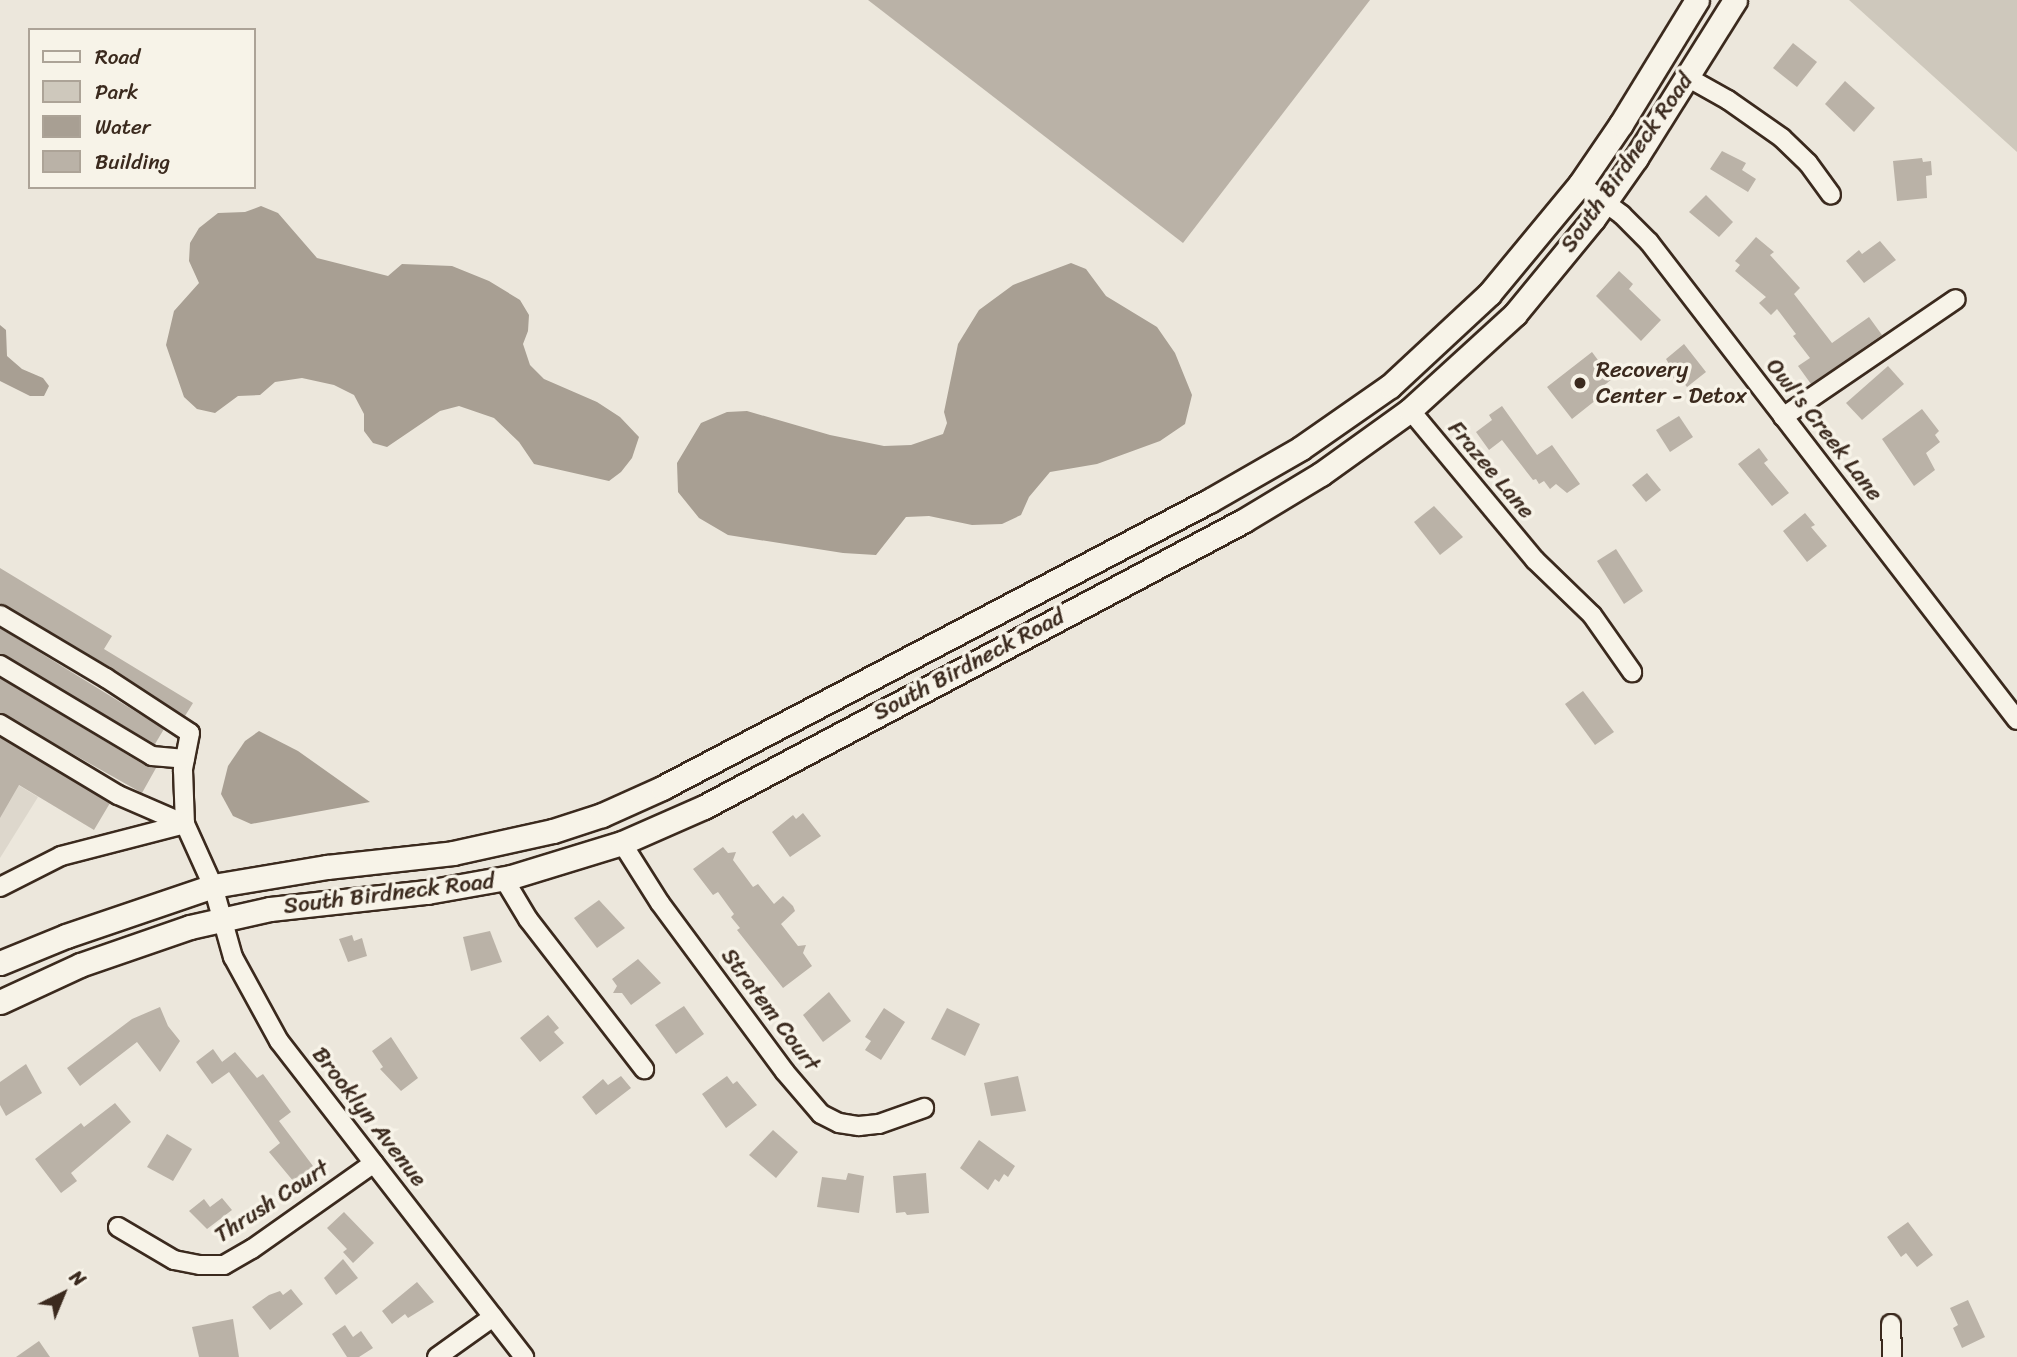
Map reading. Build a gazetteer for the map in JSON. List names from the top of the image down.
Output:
{
  "streets": {
    "main road": ["South Birdneck Road"],
    "street": [
      "Owl's Creek Lane",
      "Frazee Lane",
      "Stratem Court",
      "Brooklyn Avenue",
      "Thrush Court"
    ]
  },
  "crossings": [
    ["South Birdneck Road", "Owl's Creek Lane"],
    ["South Birdneck Road", "Frazee Lane"],
    ["South Birdneck Road", "Stratem Court"],
    ["South Birdneck Road", "Brooklyn Avenue"],
    ["Brooklyn Avenue", "Thrush Court"]
  ],
  "places": ["Recovery Center - Detox"],
  "legend": [
    "Road",
    "Park",
    "Water",
    "Building"
  ],
  "north": "top right"
}
